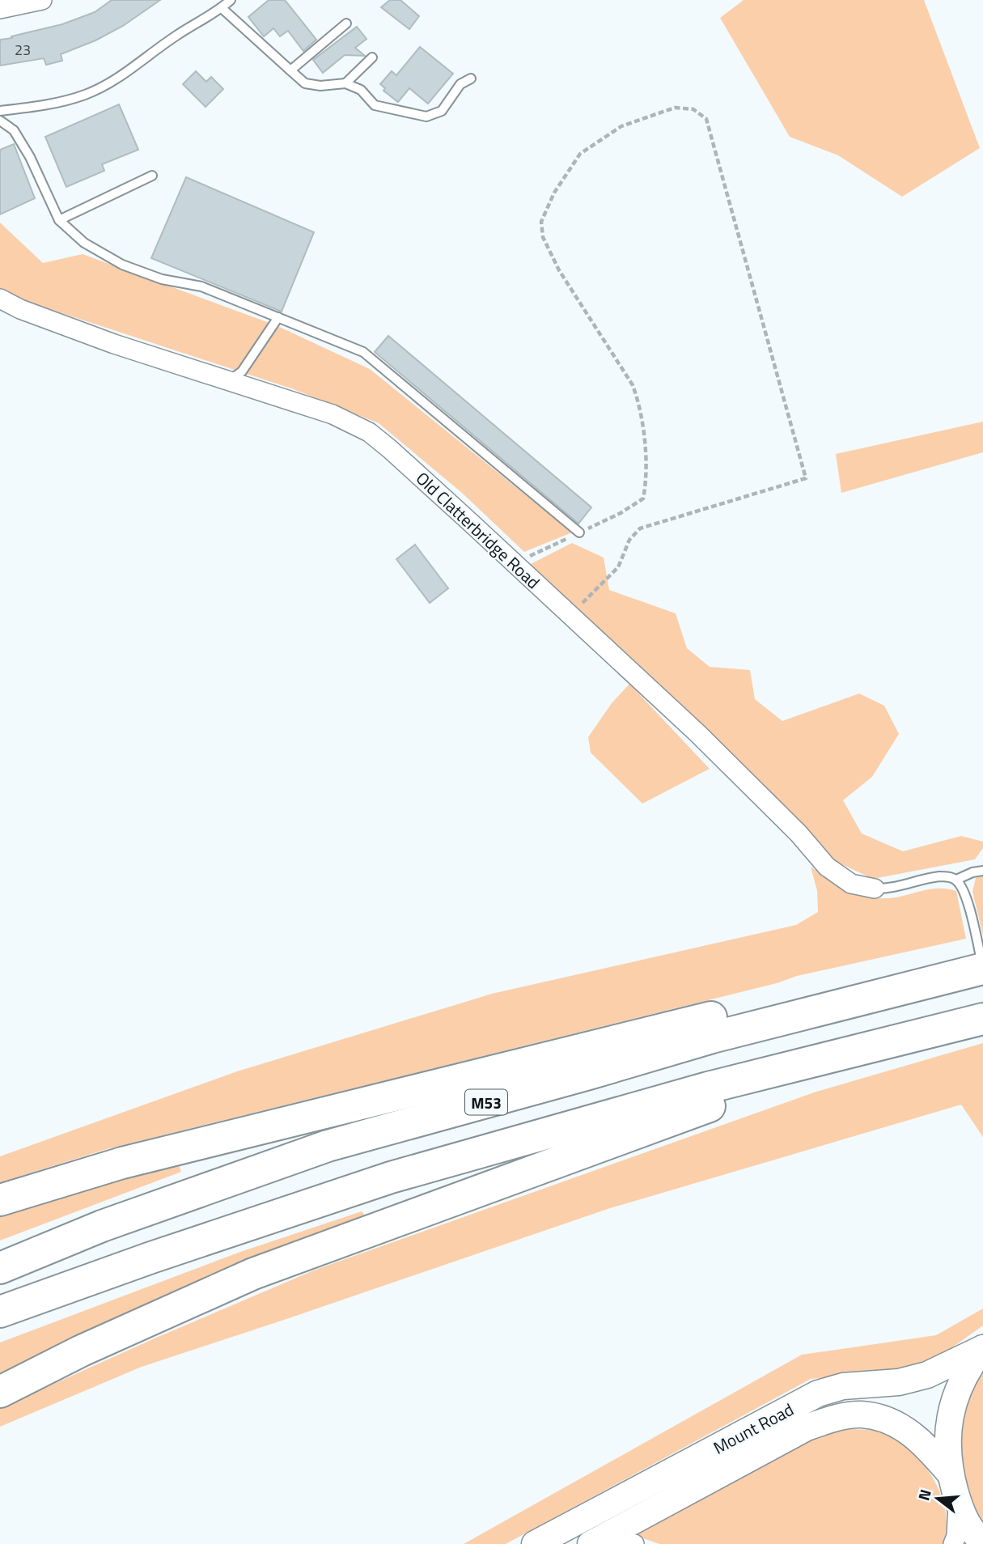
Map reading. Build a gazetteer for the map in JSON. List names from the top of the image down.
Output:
{
  "streets": {
    "highway": ["M53"],
    "main road": ["Mount Road"],
    "street": ["Old Clatterbridge Road"]
  },
  "house_numbers": ["23"],
  "north": "left"
}
